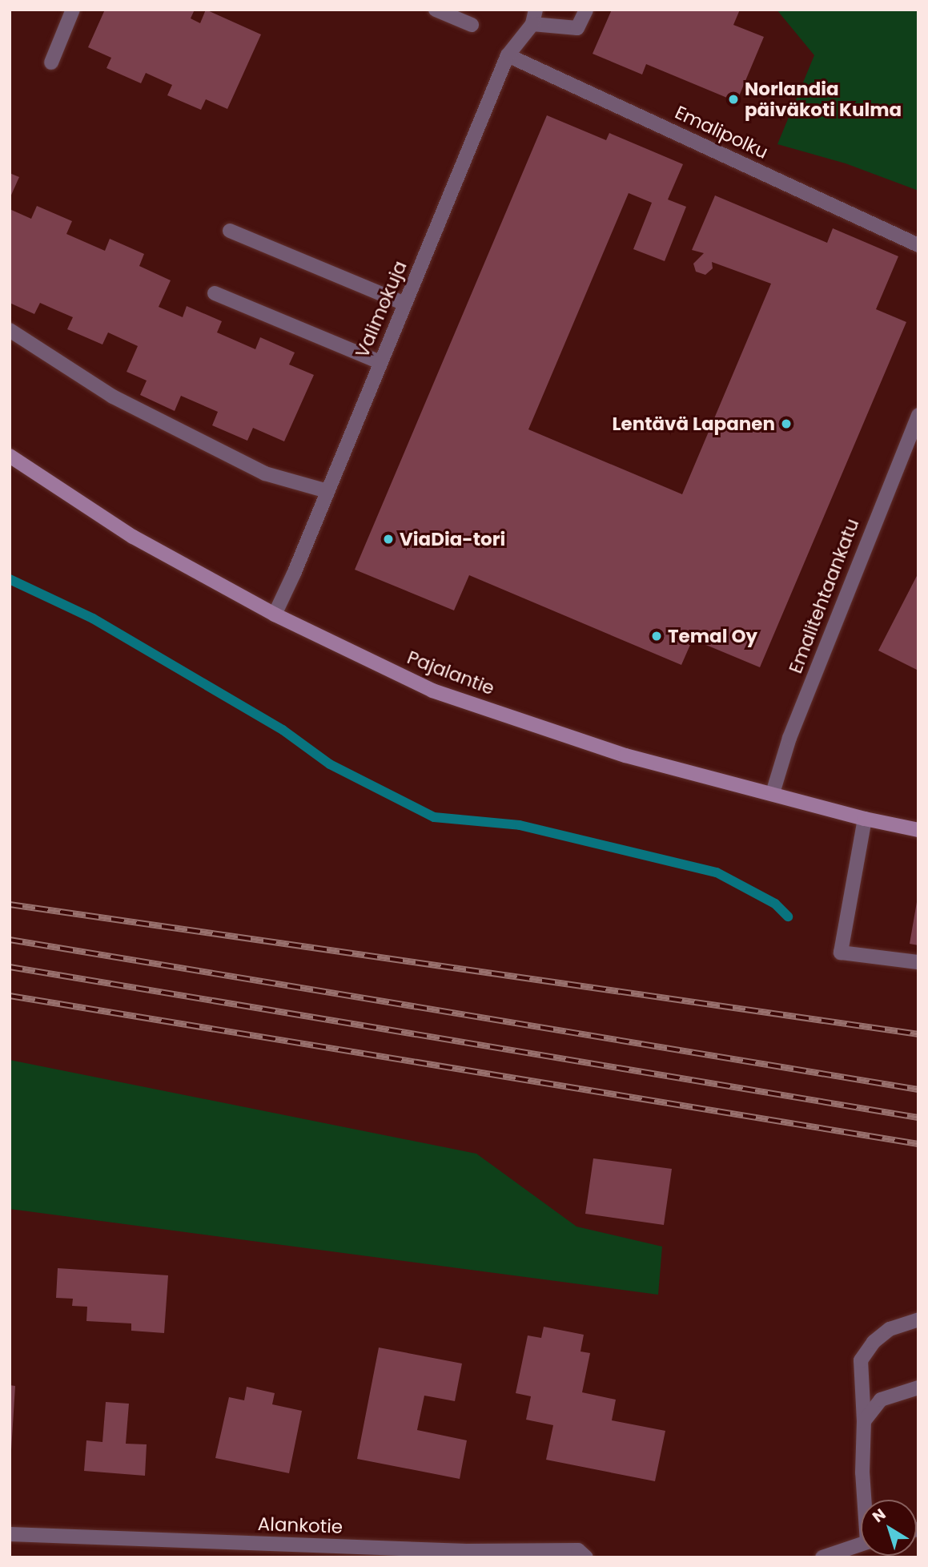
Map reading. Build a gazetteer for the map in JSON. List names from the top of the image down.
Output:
{
  "streets": {
    "street": [
      "Emalipolku",
      "Valimokuja",
      "Emalitehtaankatu",
      "Pajalantie",
      "Alankotie"
    ]
  },
  "crossings": [
    ["Emalipolku", "Valimokuja"],
    ["Valimokuja", "Pajalantie"],
    ["Emalitehtaankatu", "Pajalantie"]
  ],
  "places": [
    "Norlandia päiväkoti Kulma",
    "Lentävä Lapanen",
    "ViaDia-tori",
    "Temal Oy"
  ],
  "north": "top left"
}
